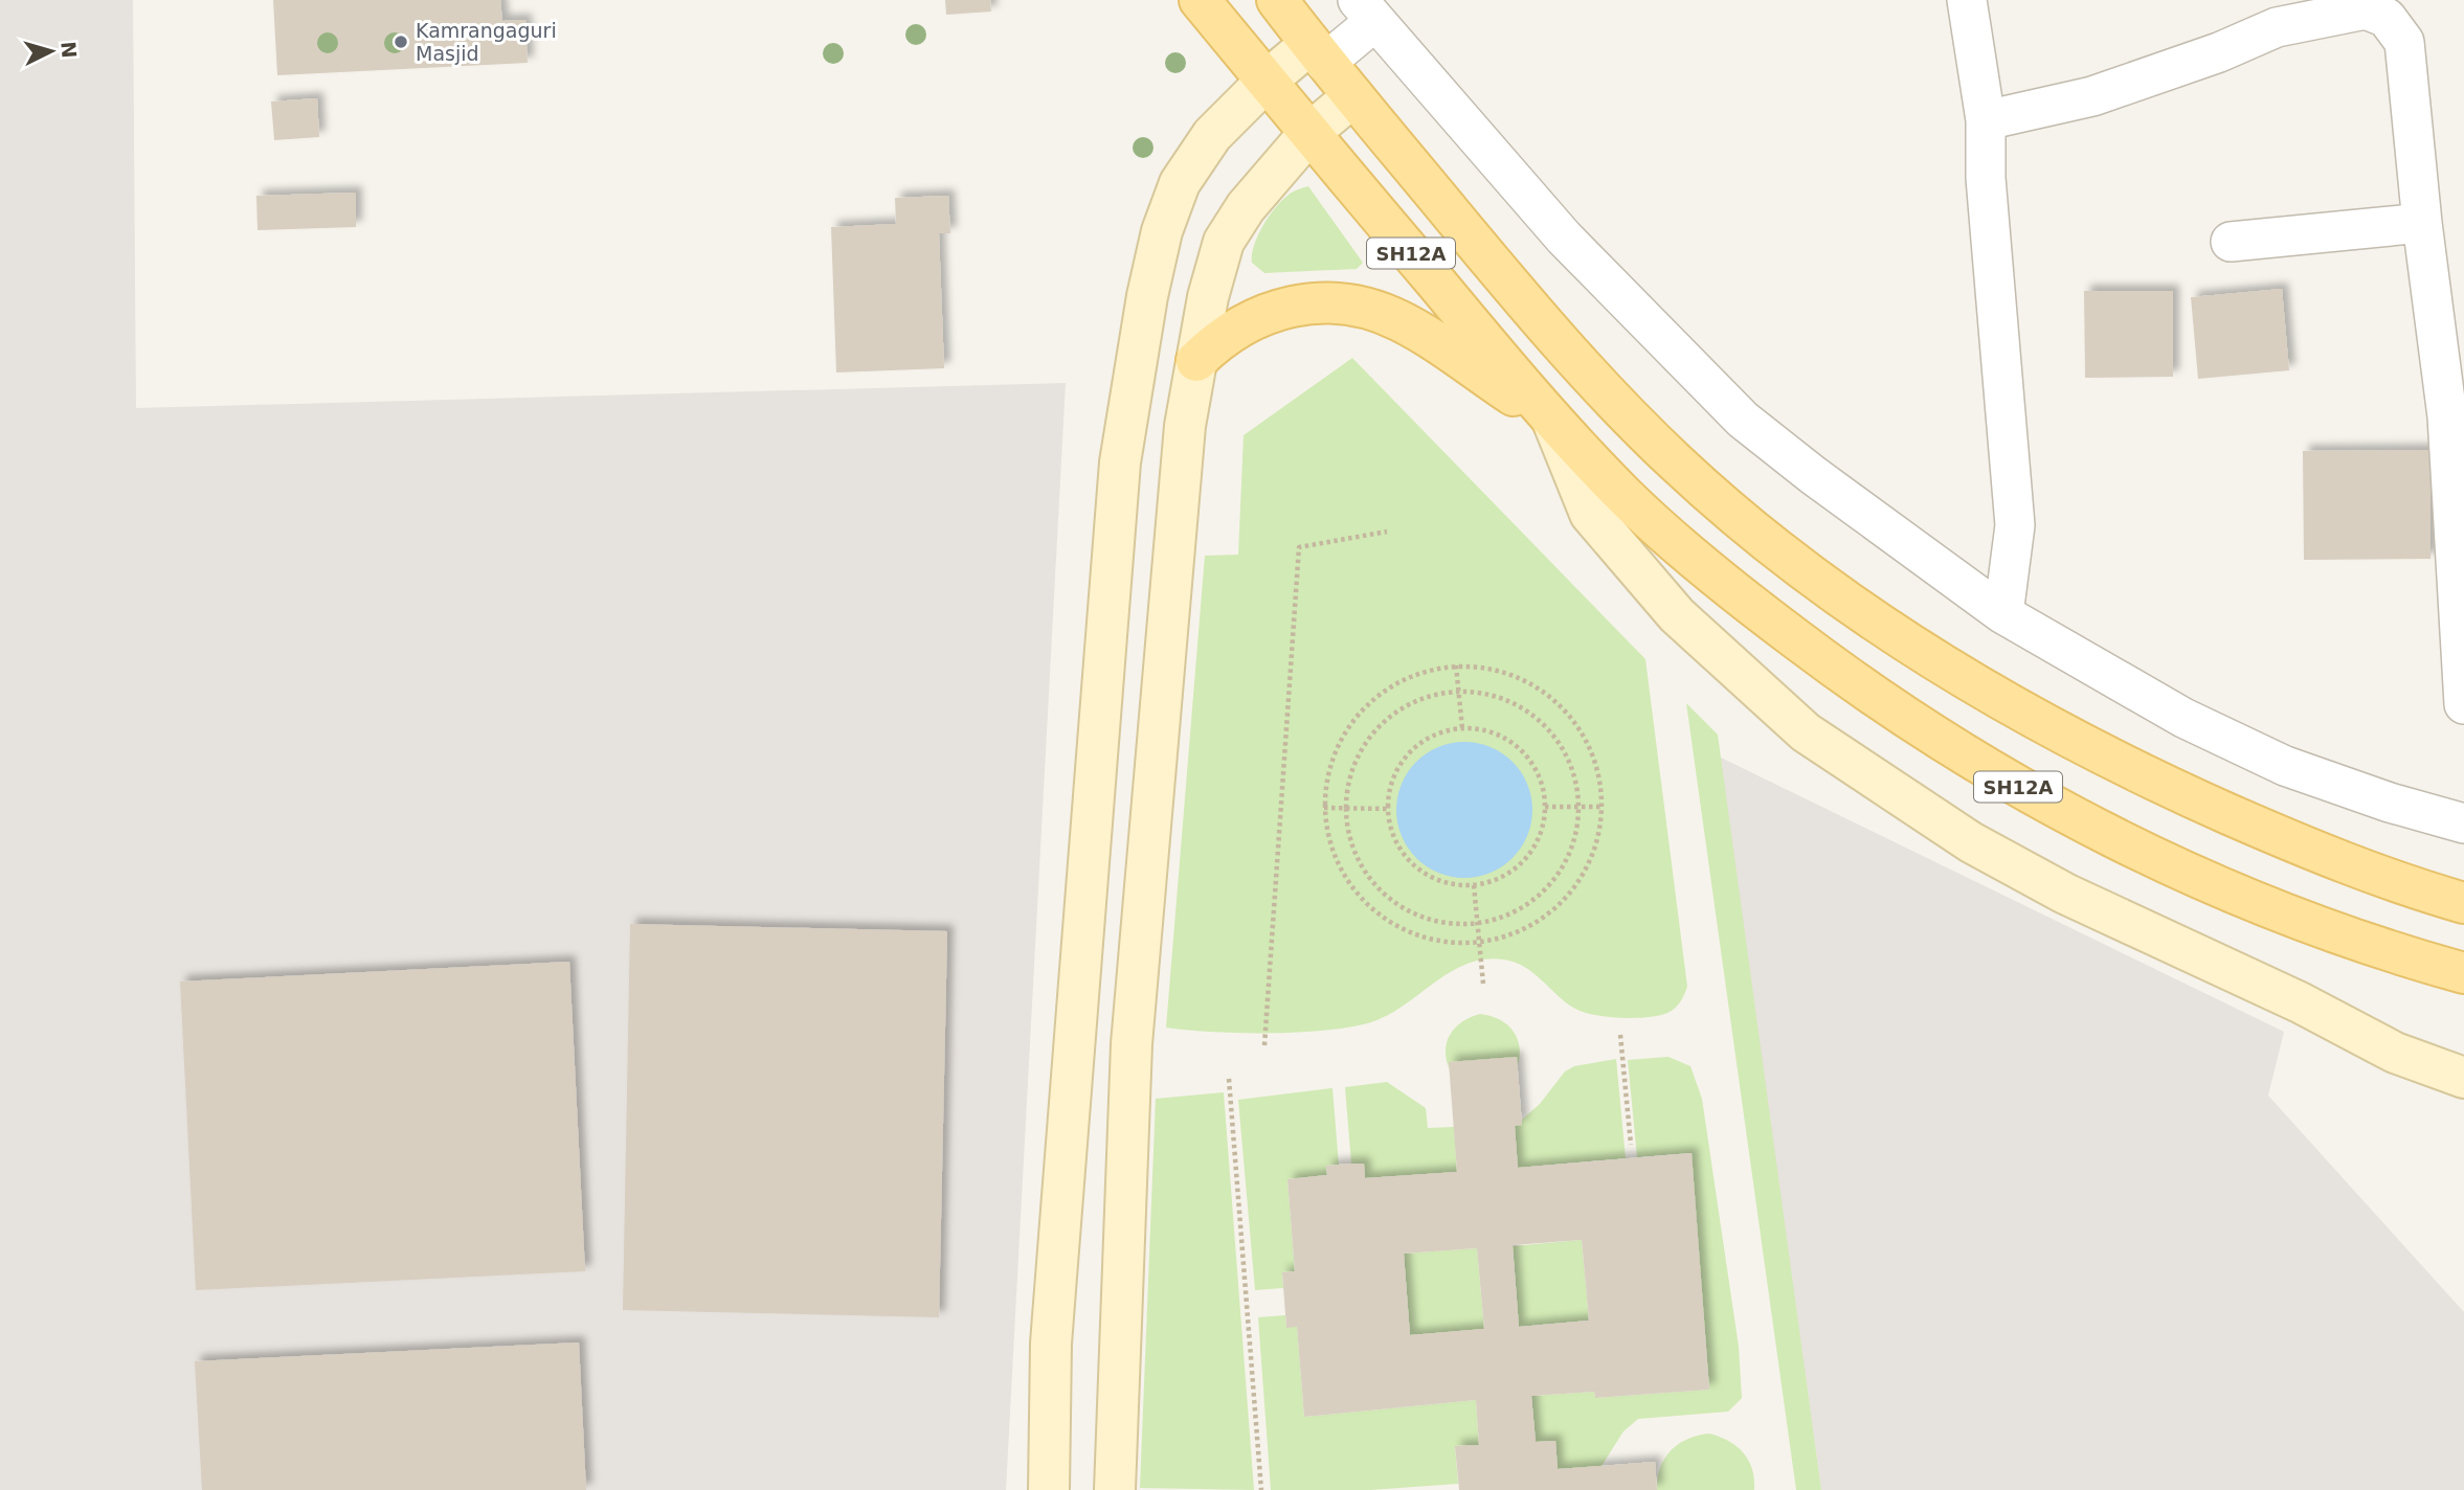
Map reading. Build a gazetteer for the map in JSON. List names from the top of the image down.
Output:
{
  "streets": {
    "main road": ["SH12A"]
  },
  "places": ["Kamrangaguri Masjid"],
  "north": "right"
}
